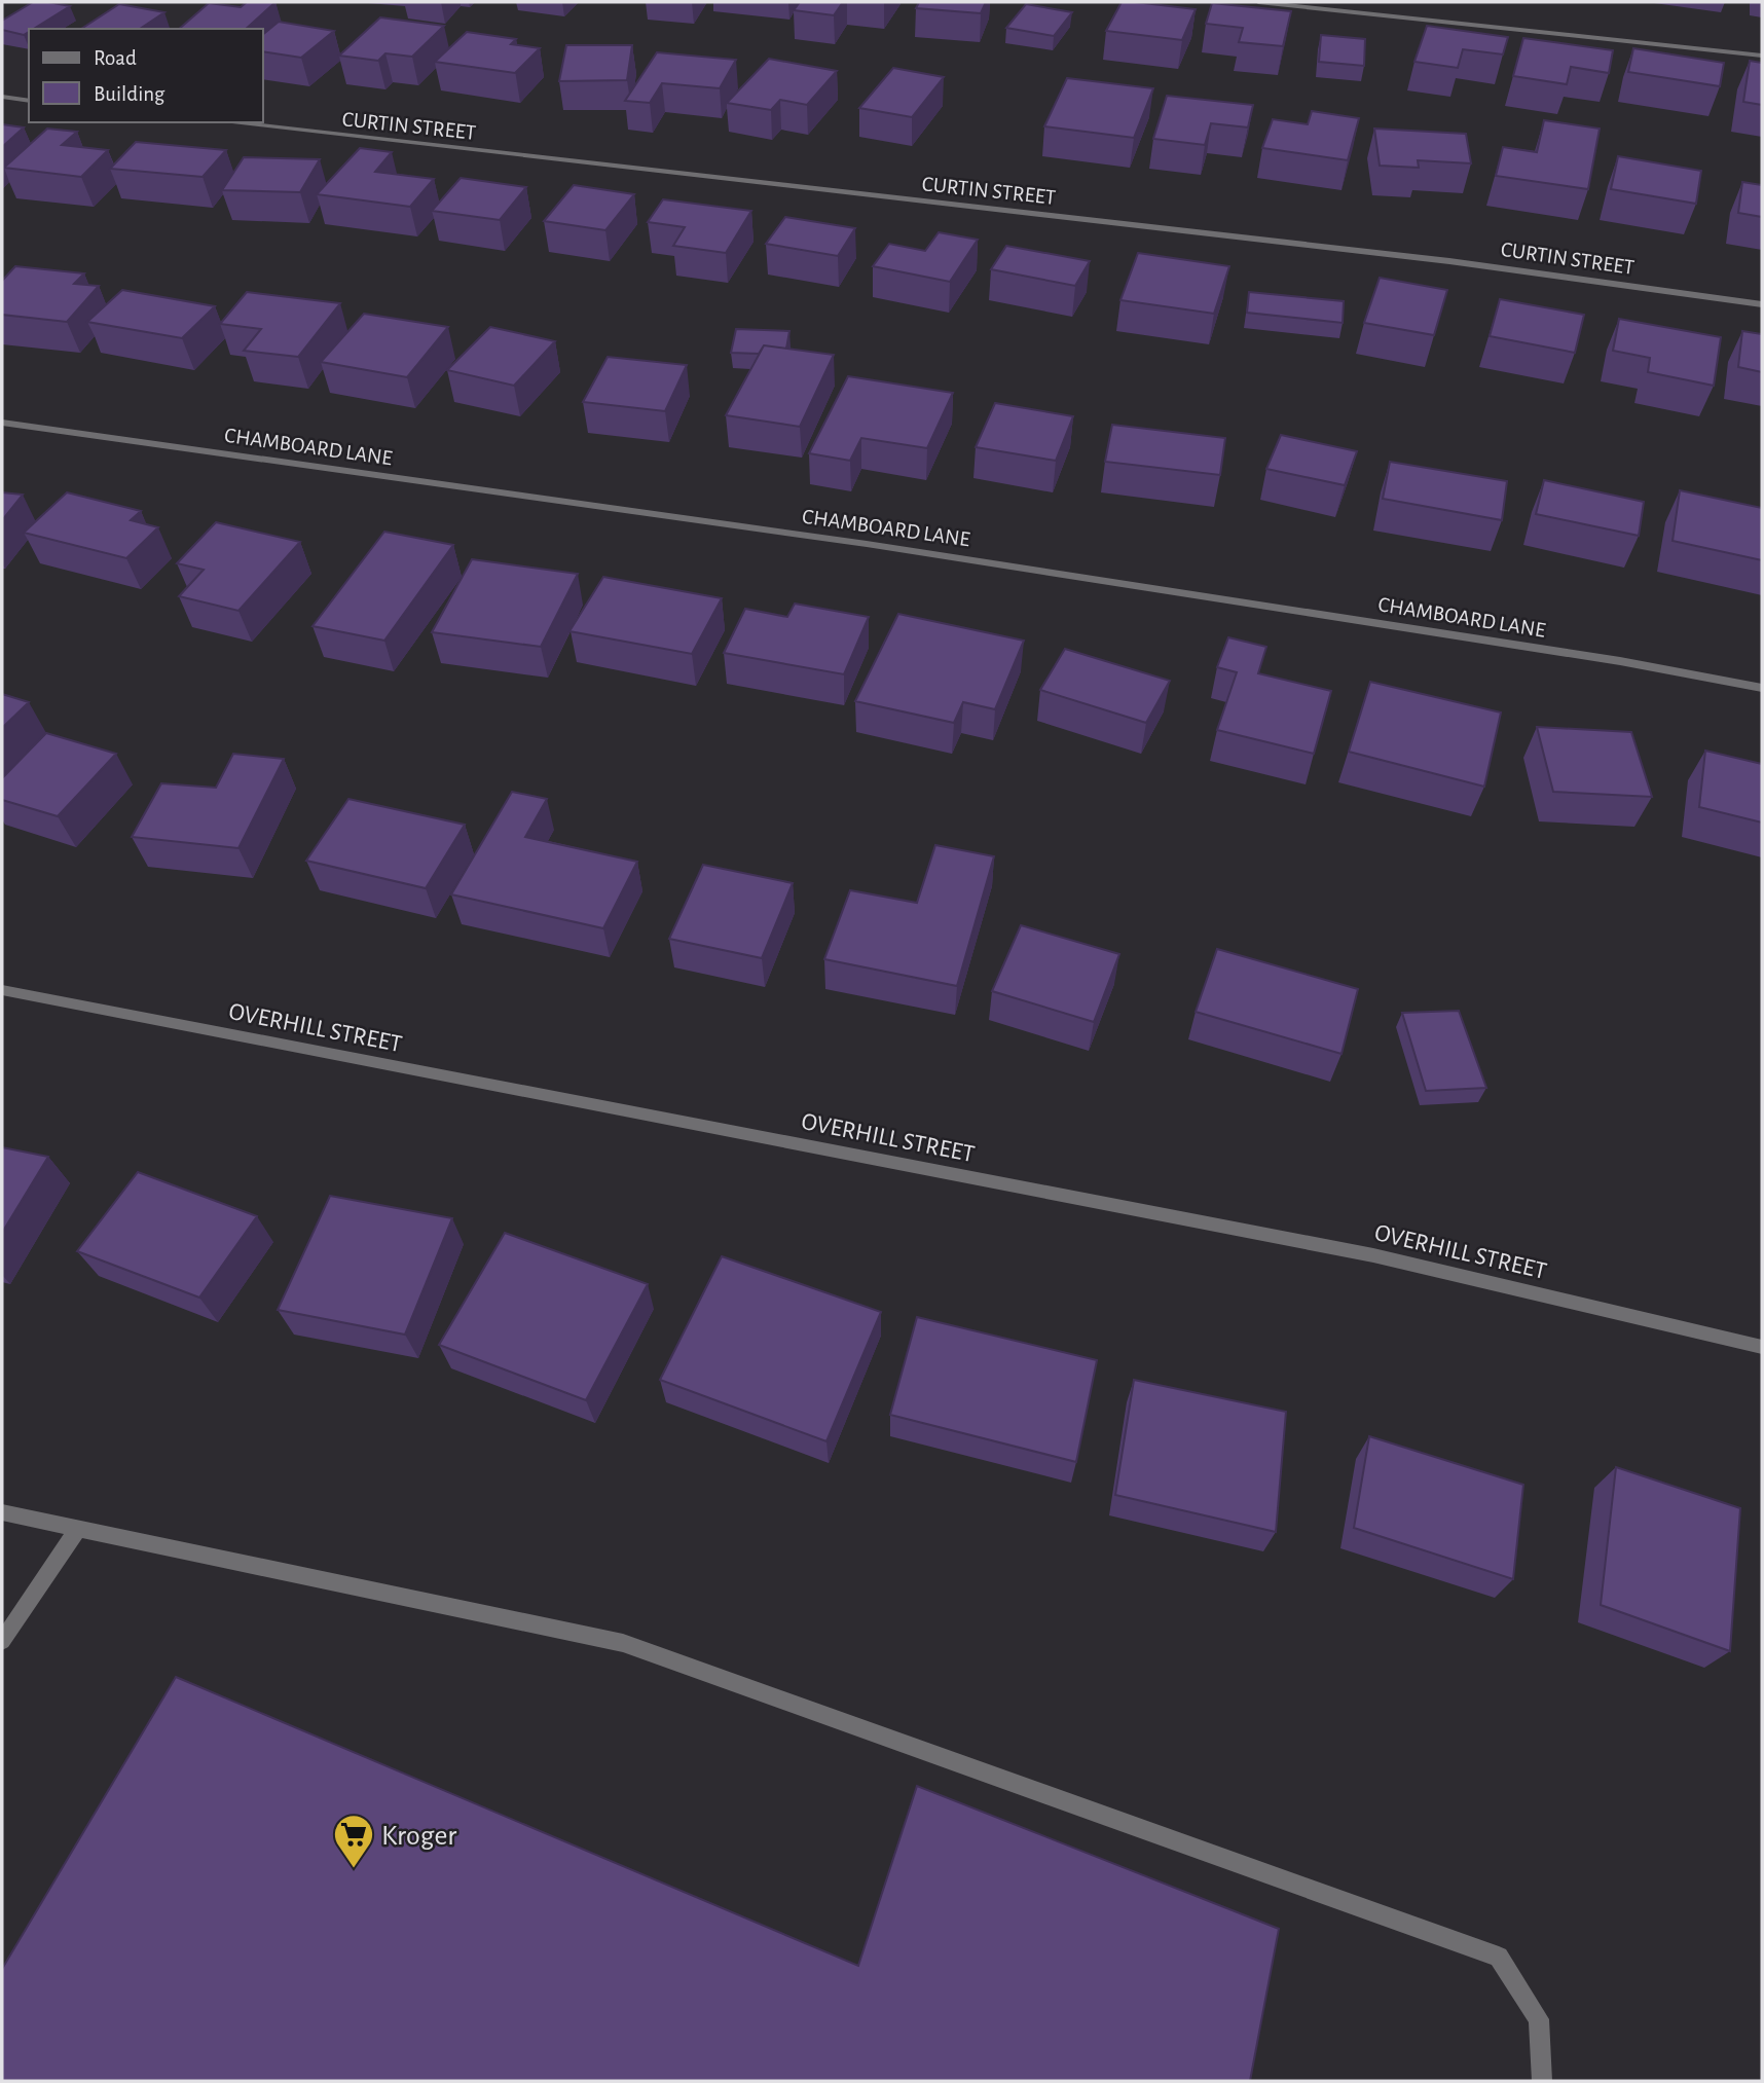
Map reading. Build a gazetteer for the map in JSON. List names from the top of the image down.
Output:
{
  "streets": {
    "street": ["CURTIN STREET", "CHAMBOARD LANE", "OVERHILL STREET"]
  },
  "places": {
    "supermarket": ["Kroger"]
  },
  "legend": ["Road", "Building"]
}
